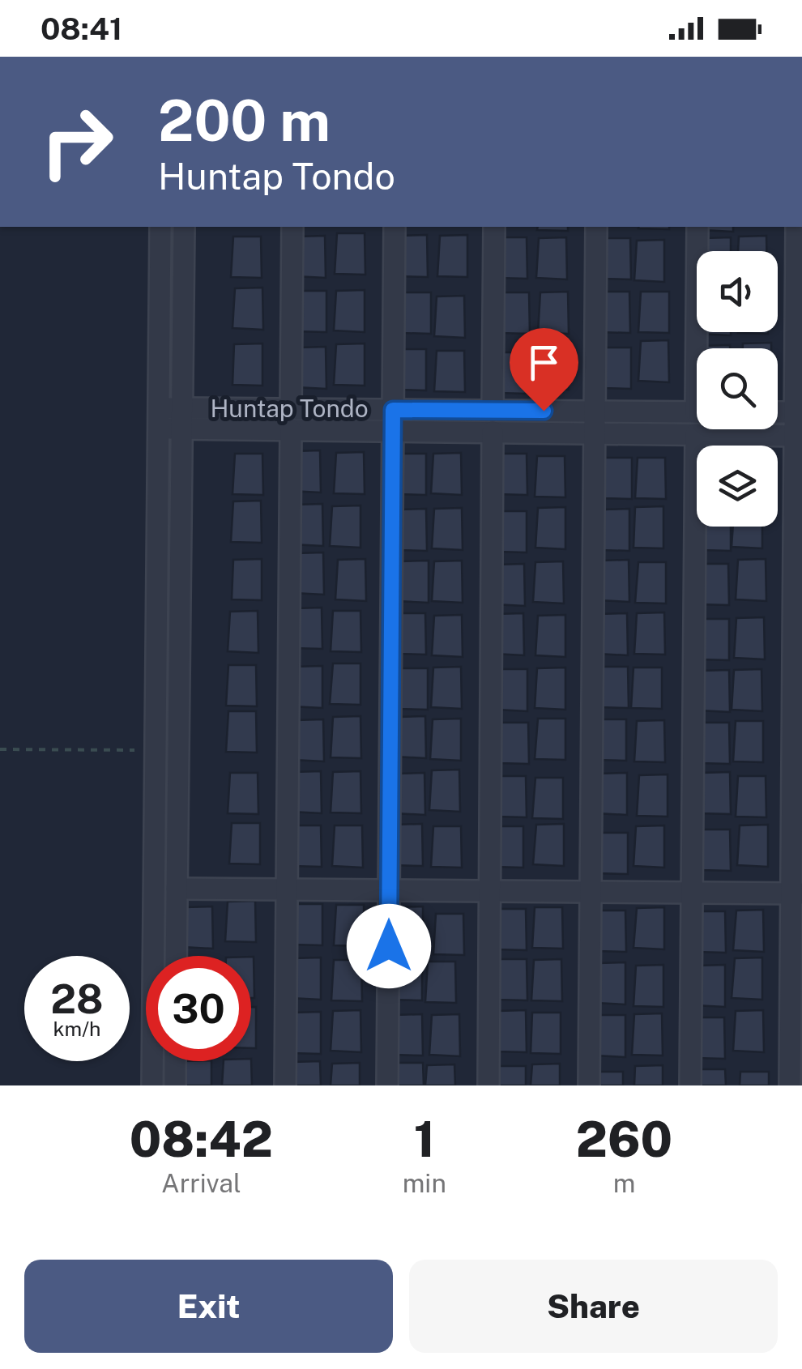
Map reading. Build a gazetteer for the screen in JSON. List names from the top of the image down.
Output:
{
  "streets": {
    "street": ["Huntap Tondo"]
  },
  "page": {
    "status": "08:41",
    "turn": ["200 m", "Huntap Tondo"],
    "speed": "28 km/h",
    "limit": "30",
    "eta": [
      "08:42",
      "Arrival",
      "1",
      "min",
      "260",
      "m"
    ],
    "buttons": ["Exit", "Share"]
  }
}
